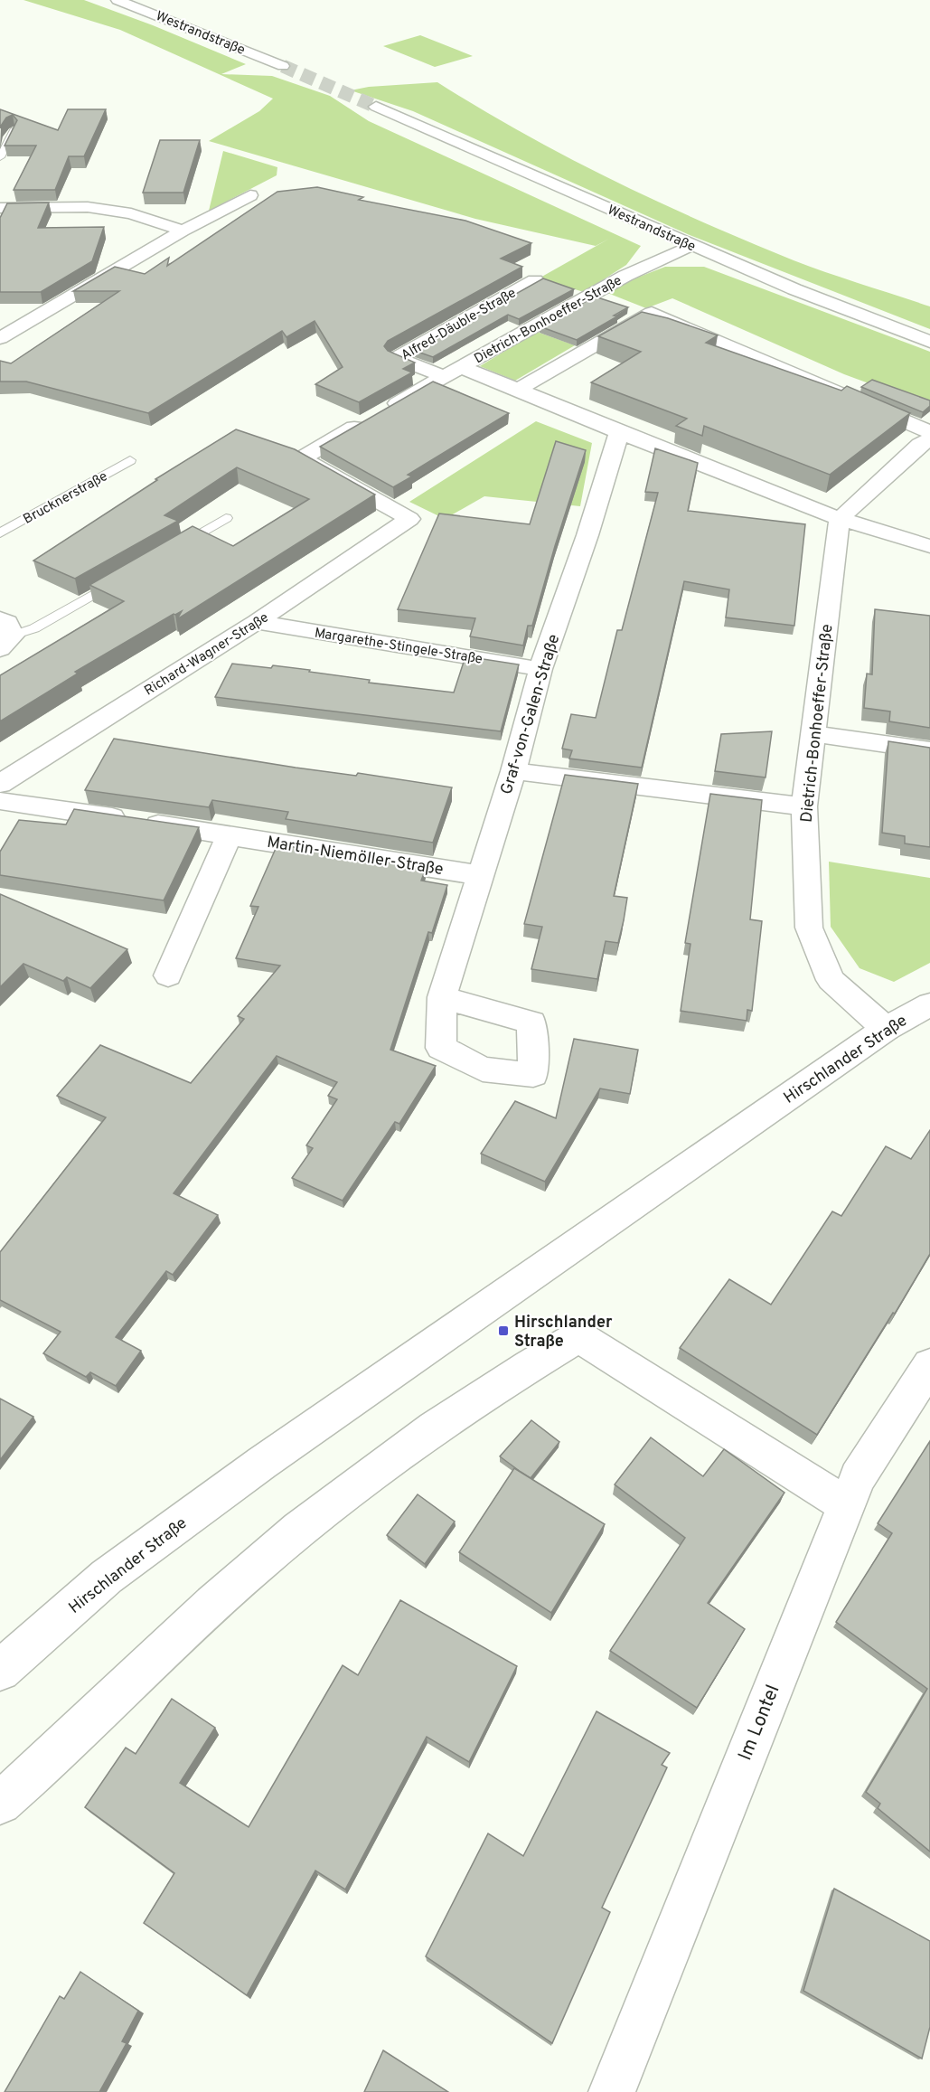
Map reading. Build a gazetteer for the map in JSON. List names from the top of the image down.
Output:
{
  "streets": {
    "street": [
      "Westrandstraße",
      "Dietrich-Bonhoeffer-Straße",
      "Alfred-Däuble-Straße",
      "Margarethe-Stingele-Straße",
      "Richard-Wagner-Straße",
      "Graf-von-Galen-Straße",
      "Martin-Niemöller-Straße",
      "Hirschlander Straße",
      "Im Lontel"
    ],
    "lane": ["Brucknerstraße"]
  },
  "crossings": [
    ["Westrandstraße", "Dietrich-Bonhoeffer-Straße"],
    ["Dietrich-Bonhoeffer-Straße", "Graf-von-Galen-Straße"],
    ["Dietrich-Bonhoeffer-Straße", "Hirschlander Straße"],
    ["Margarethe-Stingele-Straße", "Richard-Wagner-Straße"],
    ["Margarethe-Stingele-Straße", "Graf-von-Galen-Straße"],
    ["Graf-von-Galen-Straße", "Martin-Niemöller-Straße"]
  ],
  "places": {
    "transit": ["Hirschlander Straße"]
  }
}
